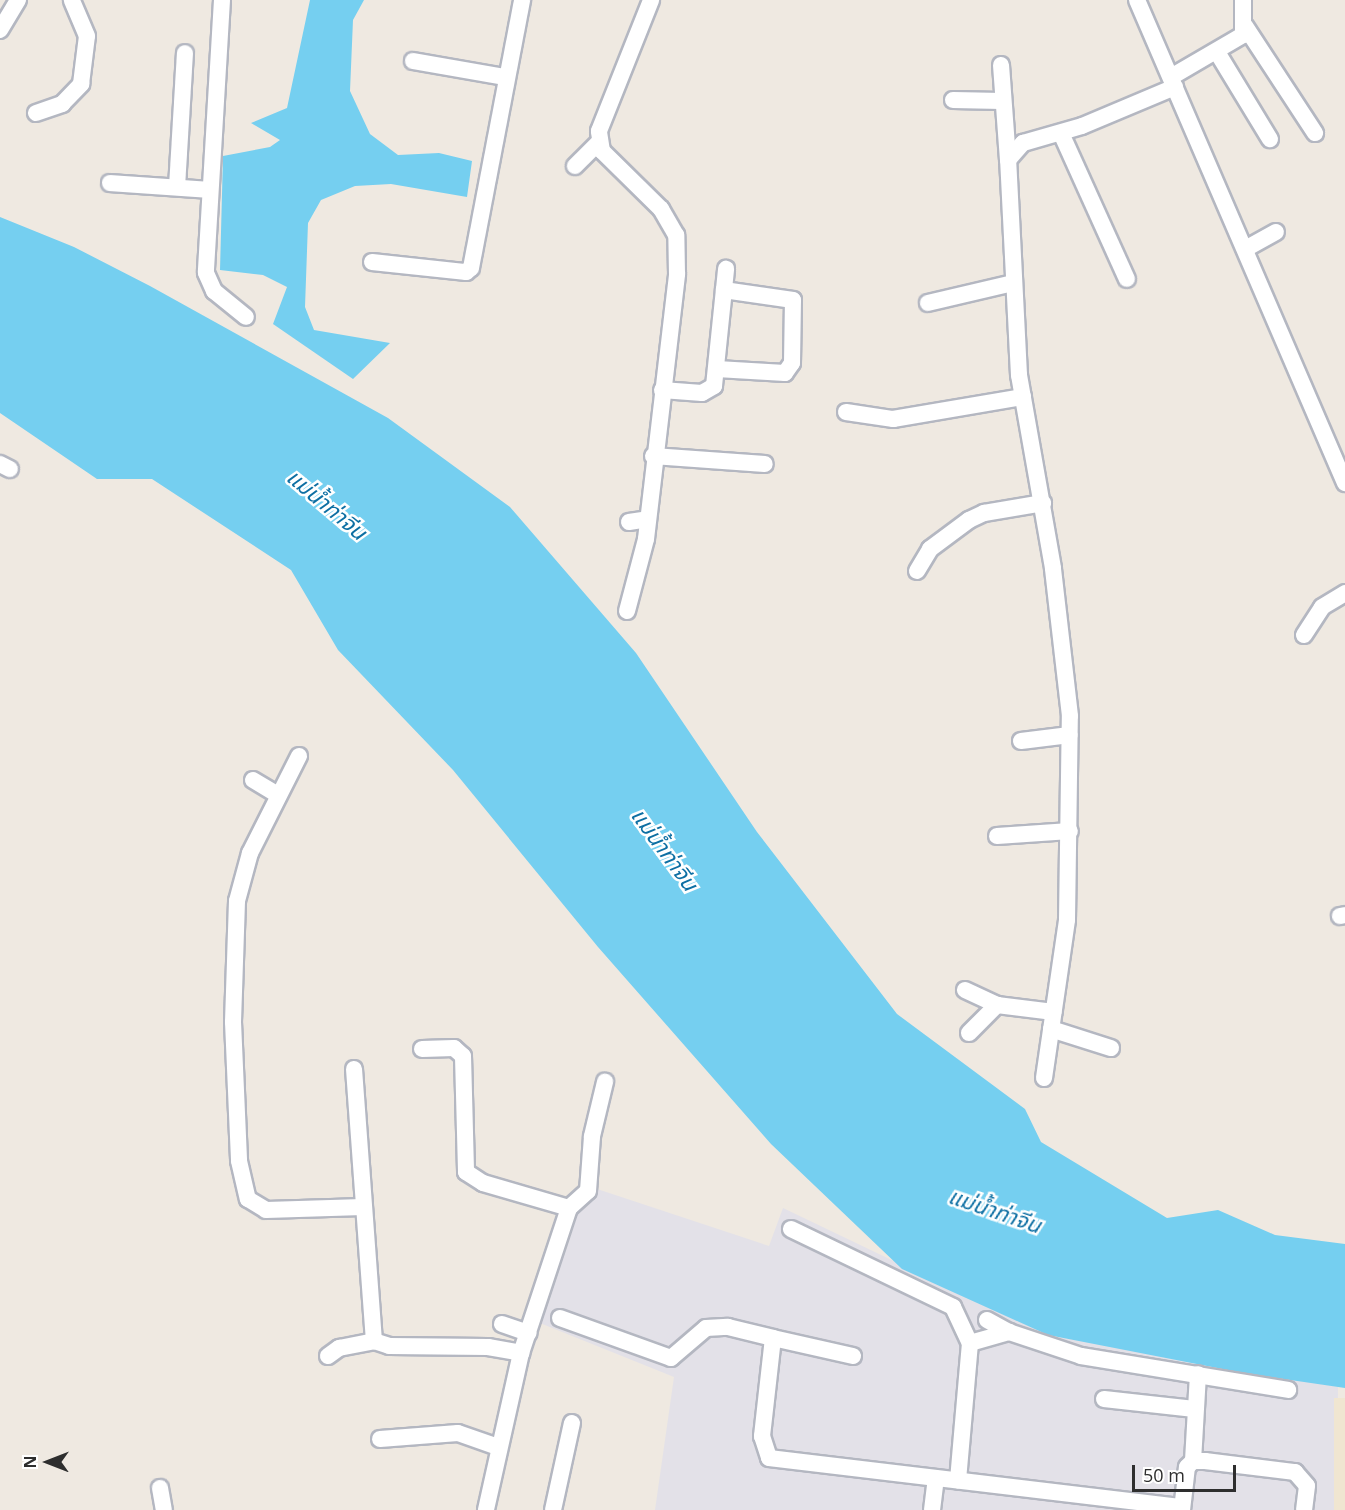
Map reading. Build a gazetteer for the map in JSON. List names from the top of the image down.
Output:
{
  "water": ["แม่น้ำท่าจีน"],
  "scale_bar": "50 m",
  "north": "left"
}
